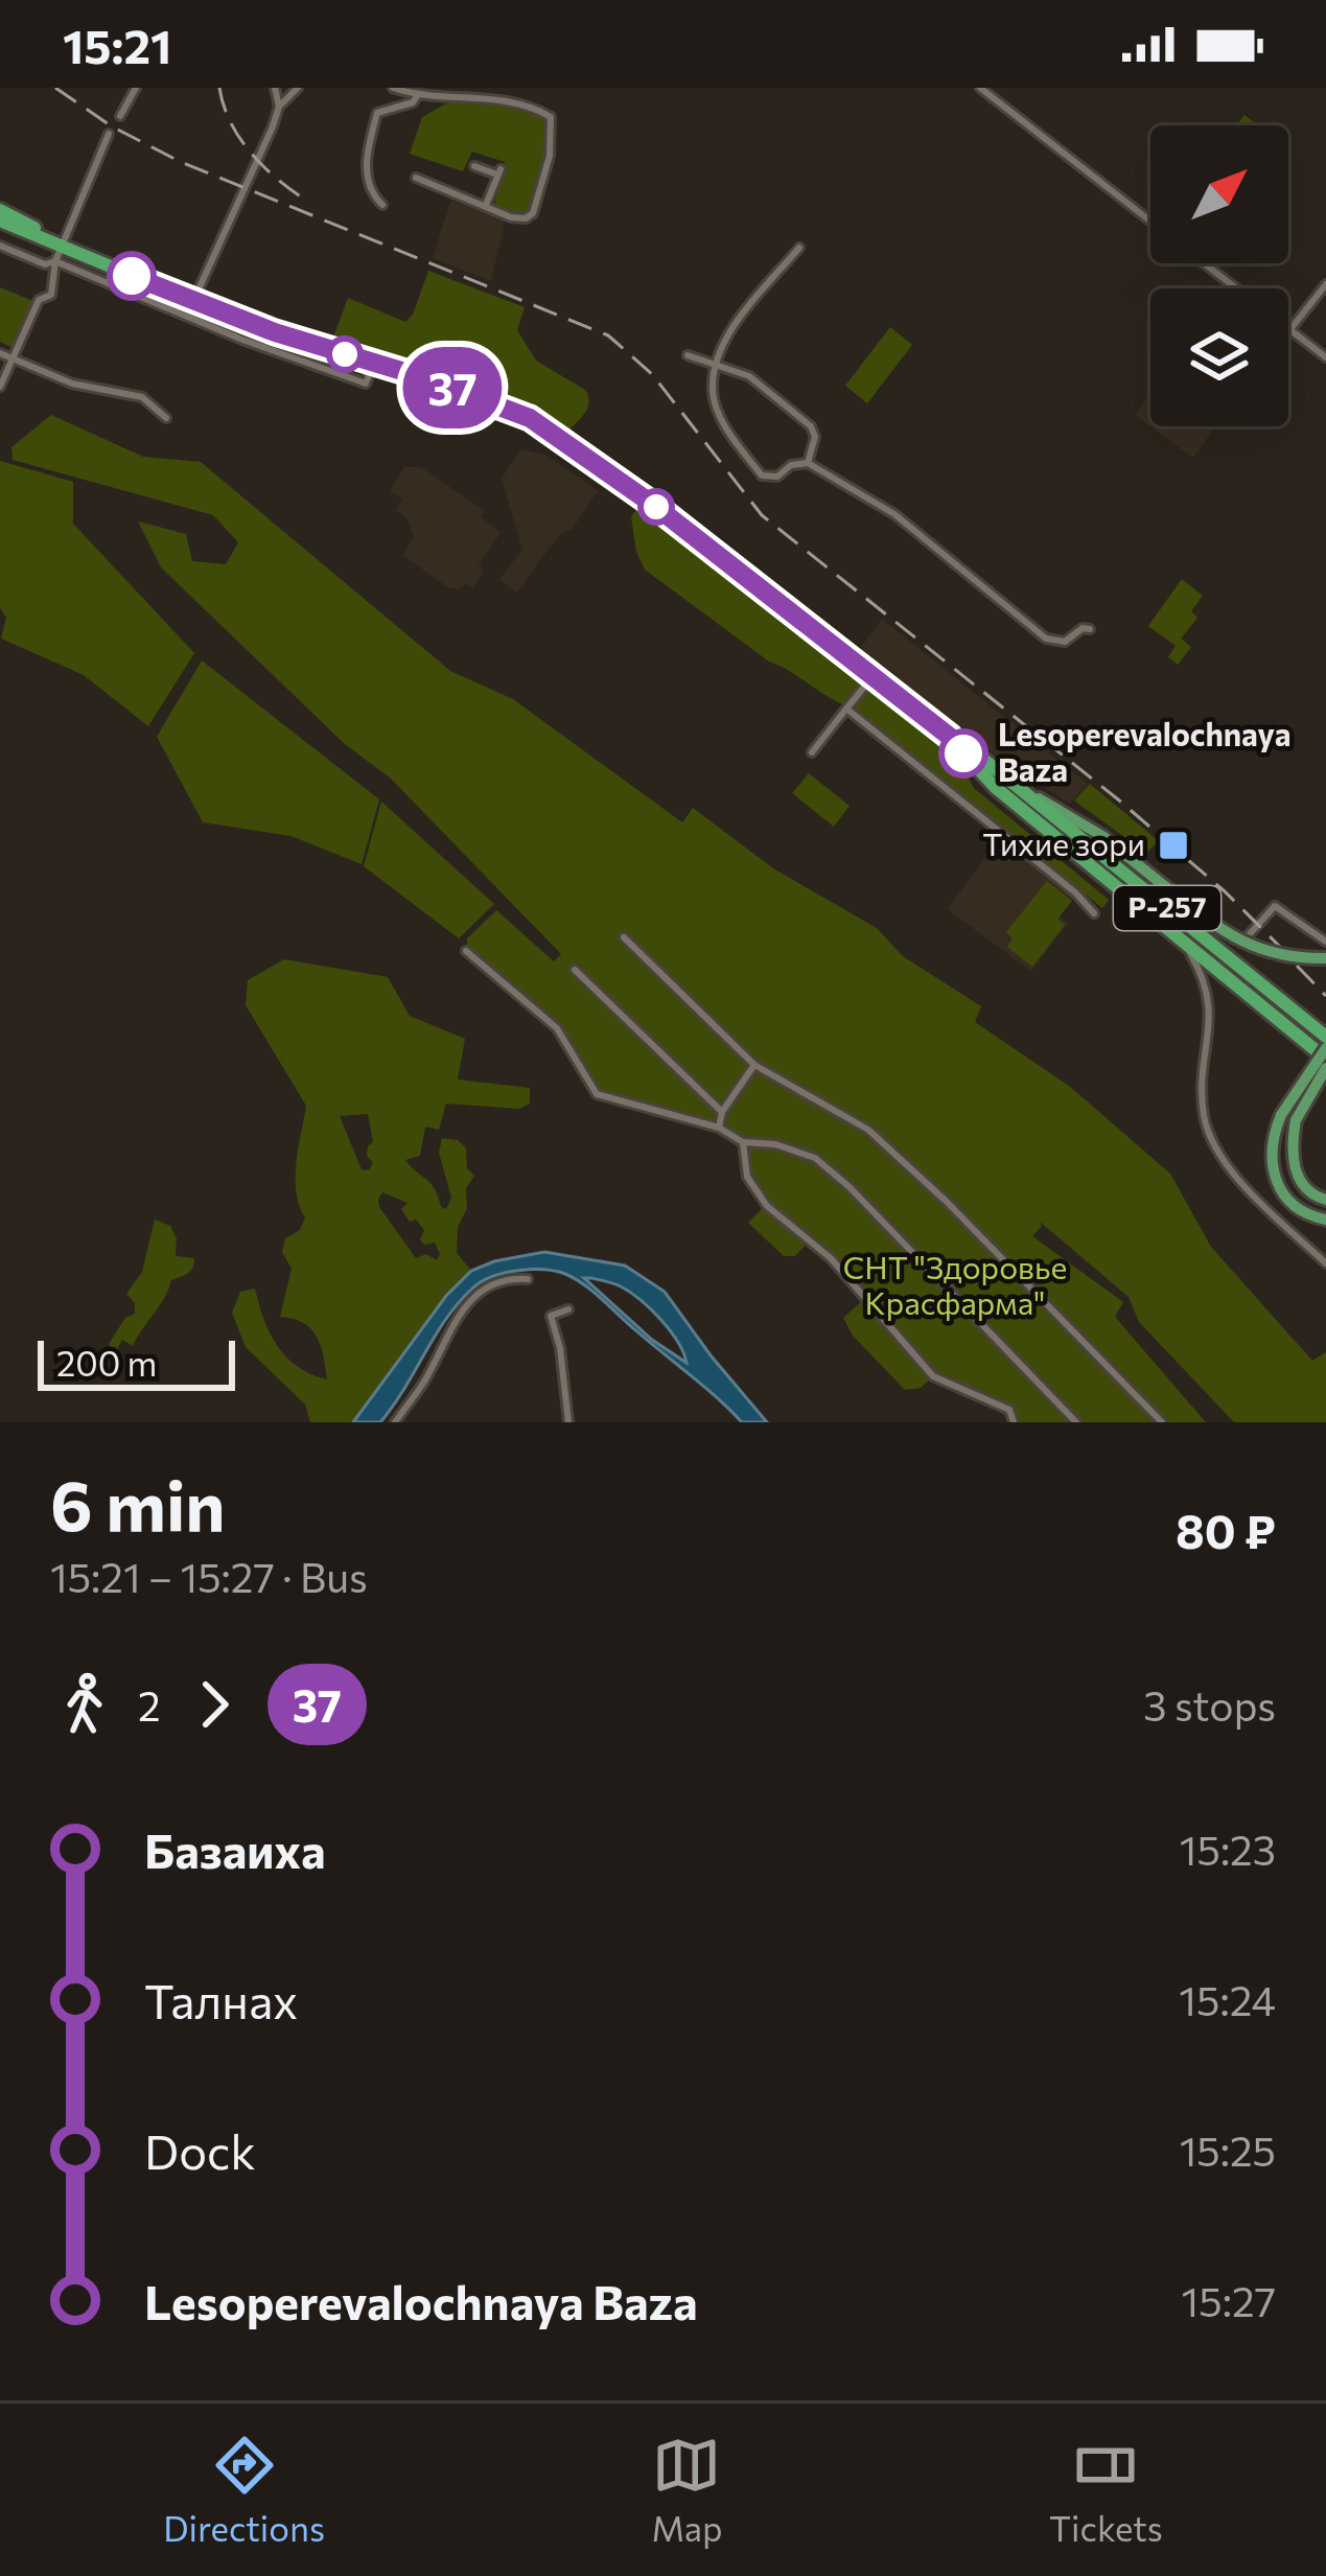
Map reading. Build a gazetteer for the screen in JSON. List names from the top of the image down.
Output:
{
  "streets": {
    "highway": ["Р-257"]
  },
  "parks": ["СНТ \"Здоровье Красфарма\""],
  "places": {
    "other": ["Lesoperevalochnaya Baza"],
    "transit": ["Тихие зори"]
  },
  "lines": ["bus line 37"],
  "scale_bar": "200 m",
  "north": "top right",
  "page": {
    "status": "15:21",
    "on_map": "37",
    "scale": "200 m",
    "heading": ["6 min", "15:21 – 15:27 · Bus", "80 ₽"],
    "legs": ["2", "37", "3 stops"],
    "list": [
      {
        "name": "Базаиха",
        "value": "15:23"
      },
      {
        "name": "Талнах",
        "value": "15:24"
      },
      {
        "name": "Dock",
        "value": "15:25"
      },
      {
        "name": "Lesoperevalochnaya Baza",
        "value": "15:27"
      }
    ],
    "tabs": ["Directions", "Map", "Tickets"]
  }
}
